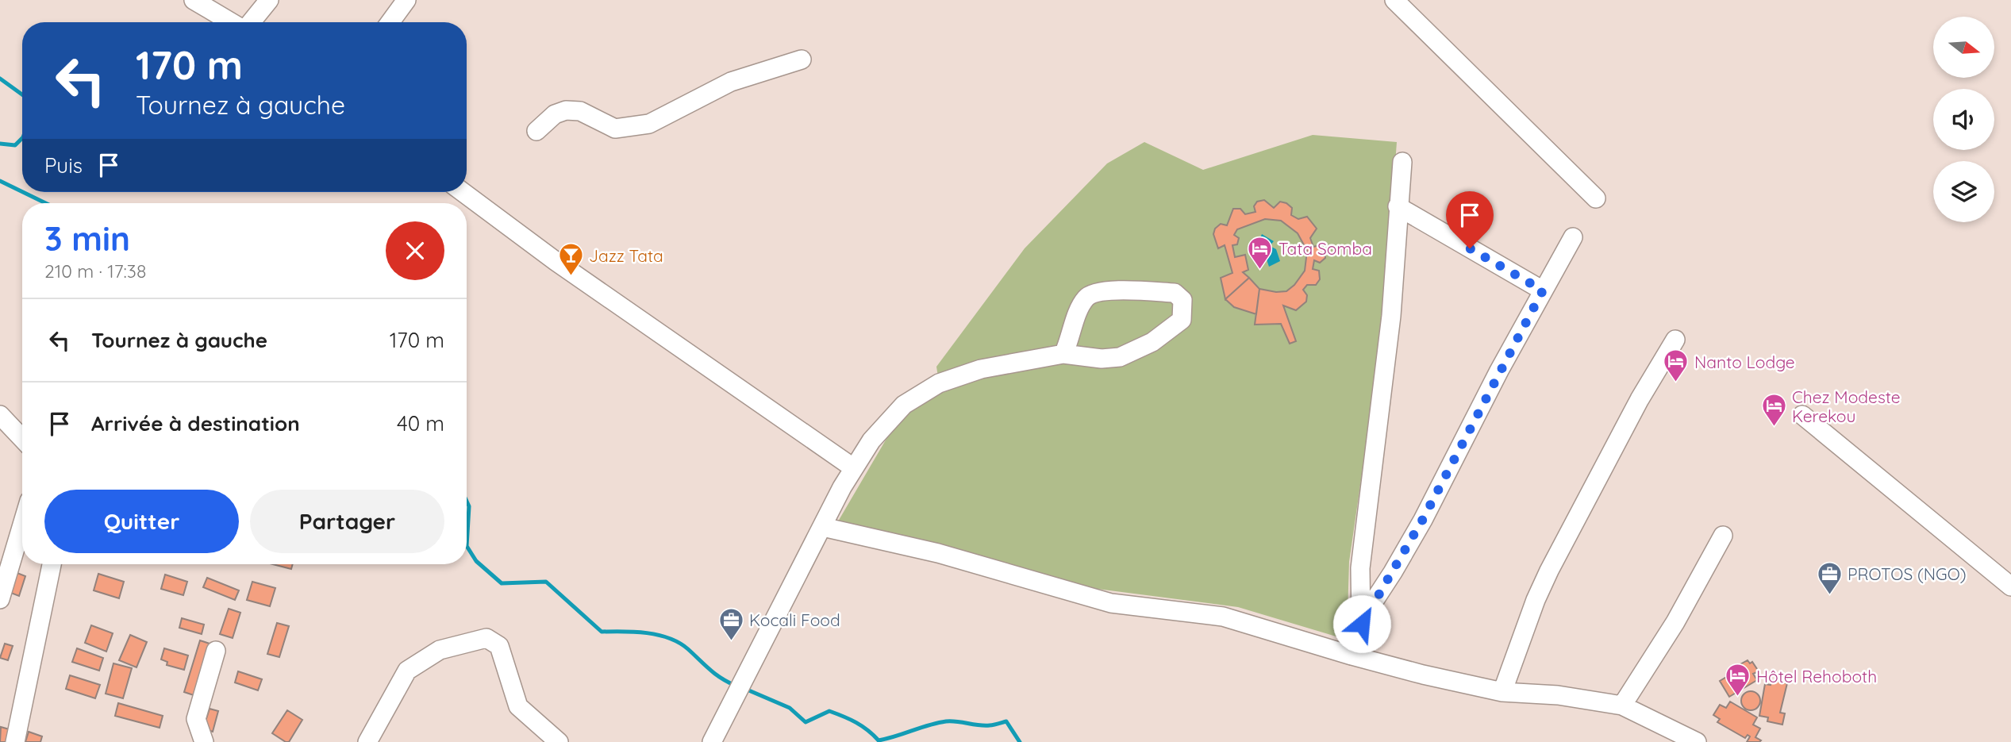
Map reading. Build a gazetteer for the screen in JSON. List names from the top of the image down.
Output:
{
  "places": {
    "hotel": [
      "Tata Somba",
      "Nanto Lodge",
      "Chez Modeste Kerekou",
      "Hôtel Rehoboth"
    ],
    "bar": ["Jazz Tata"],
    "office": ["PROTOS (NGO)", "Kocali Food"]
  },
  "north": "right",
  "page": {
    "turn": ["170 m", "Tournez à gauche"],
    "then": "Puis",
    "heading": ["3 min", "210 m · 17:38"],
    "list": [
      {
        "name": "Tournez à gauche",
        "value": "170 m"
      },
      {
        "name": "Arrivée à destination",
        "value": "40 m"
      }
    ],
    "buttons": ["Quitter", "Partager"]
  }
}
